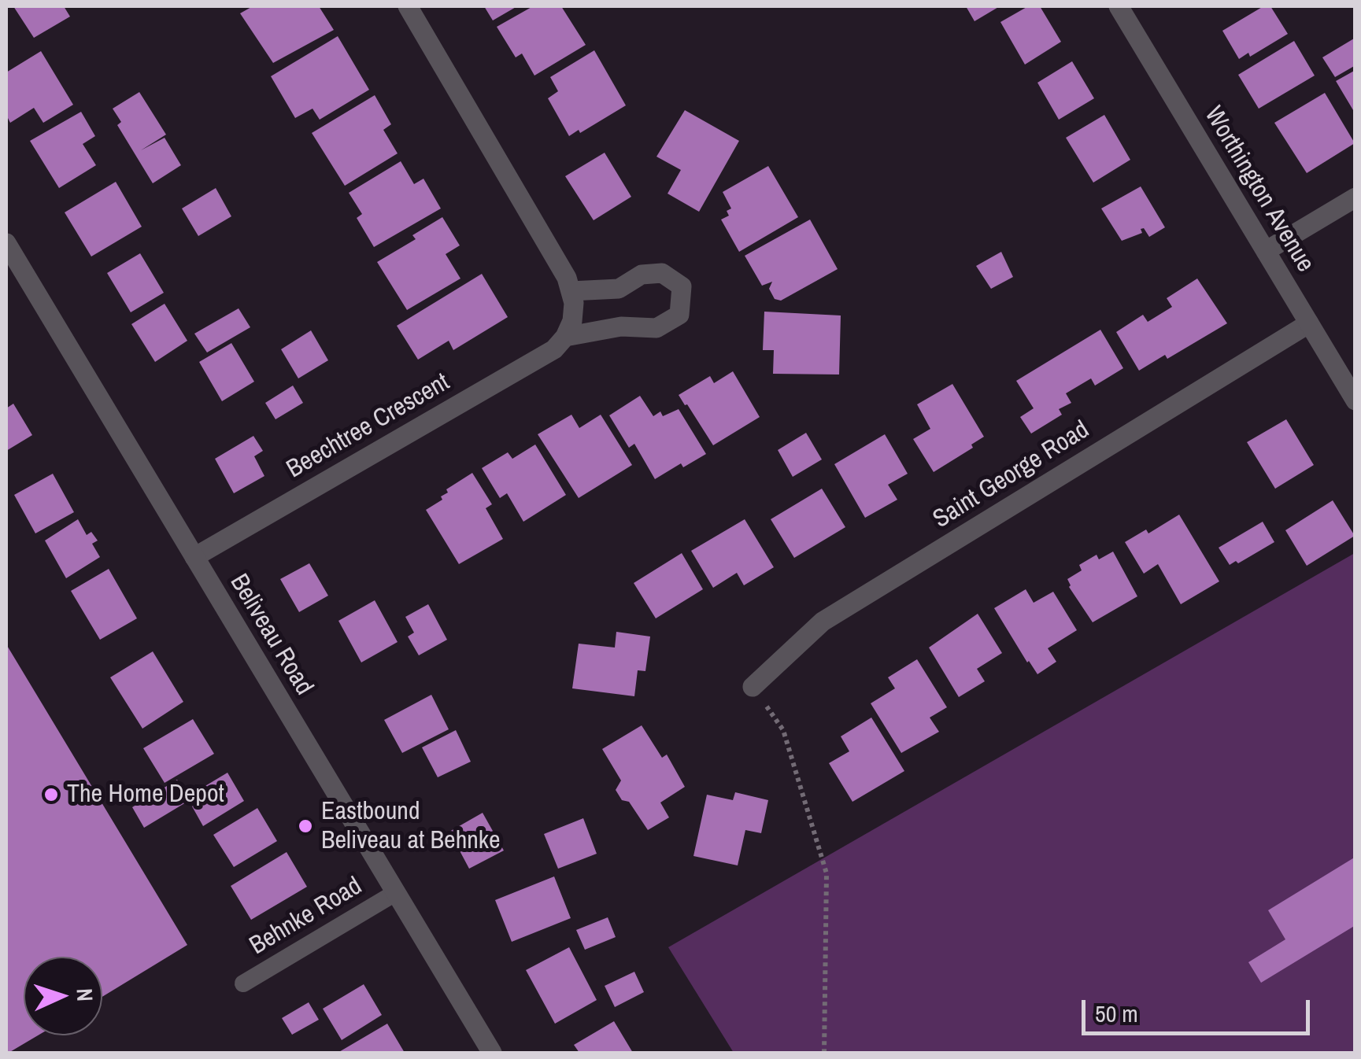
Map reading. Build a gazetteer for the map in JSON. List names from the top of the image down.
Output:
{
  "streets": {
    "street": [
      "Worthington Avenue",
      "Beechtree Crescent",
      "Saint George Road",
      "Beliveau Road"
    ],
    "lane": ["Behnke Road"]
  },
  "crossings": [
    ["Worthington Avenue", "Saint George Road"],
    ["Beechtree Crescent", "Beliveau Road"],
    ["Beliveau Road", "Behnke Road"]
  ],
  "places": ["The Home Depot", "Eastbound Beliveau at Behnke"],
  "scale_bar": "50 m",
  "north": "right"
}
